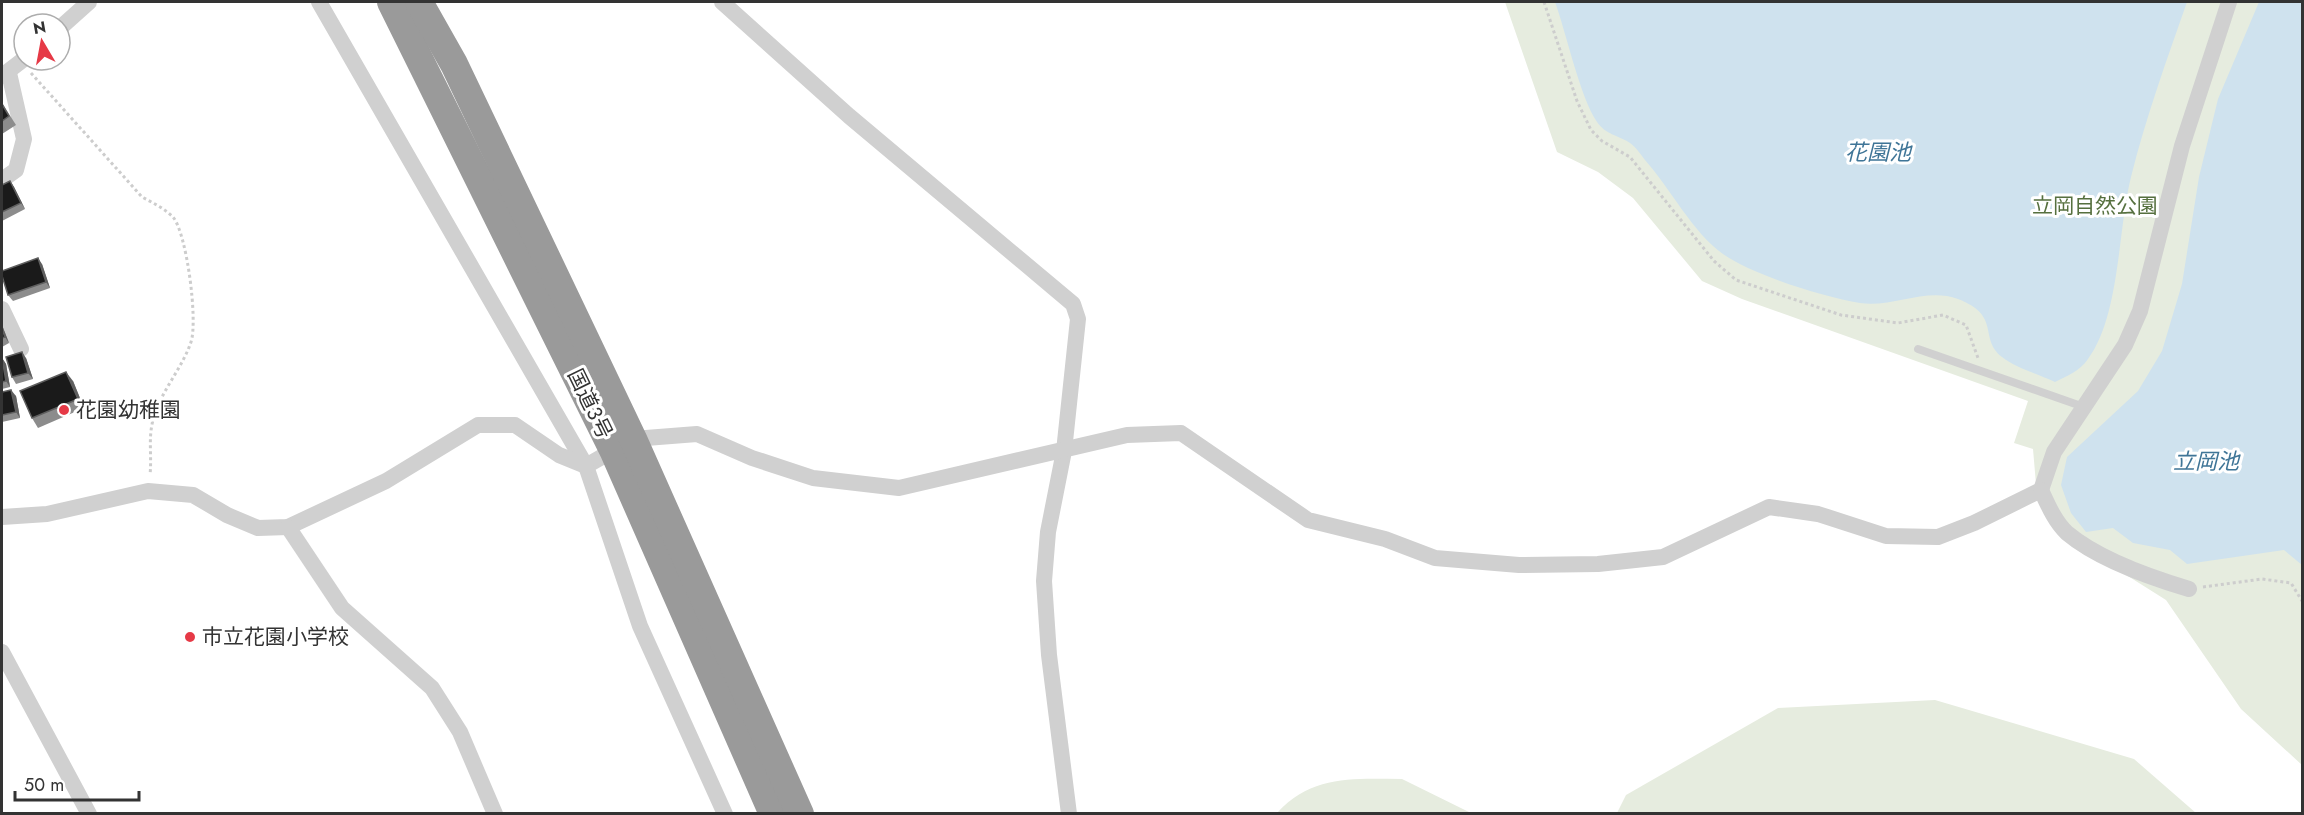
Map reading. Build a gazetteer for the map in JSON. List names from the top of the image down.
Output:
{
  "streets": {
    "highway": ["国道3号"]
  },
  "water": ["花園池", "立岡池"],
  "parks": ["立岡自然公園"],
  "places": ["花園幼稚園", "市立花園小学校"],
  "scale_bar": "50 m",
  "north": "top"
}
